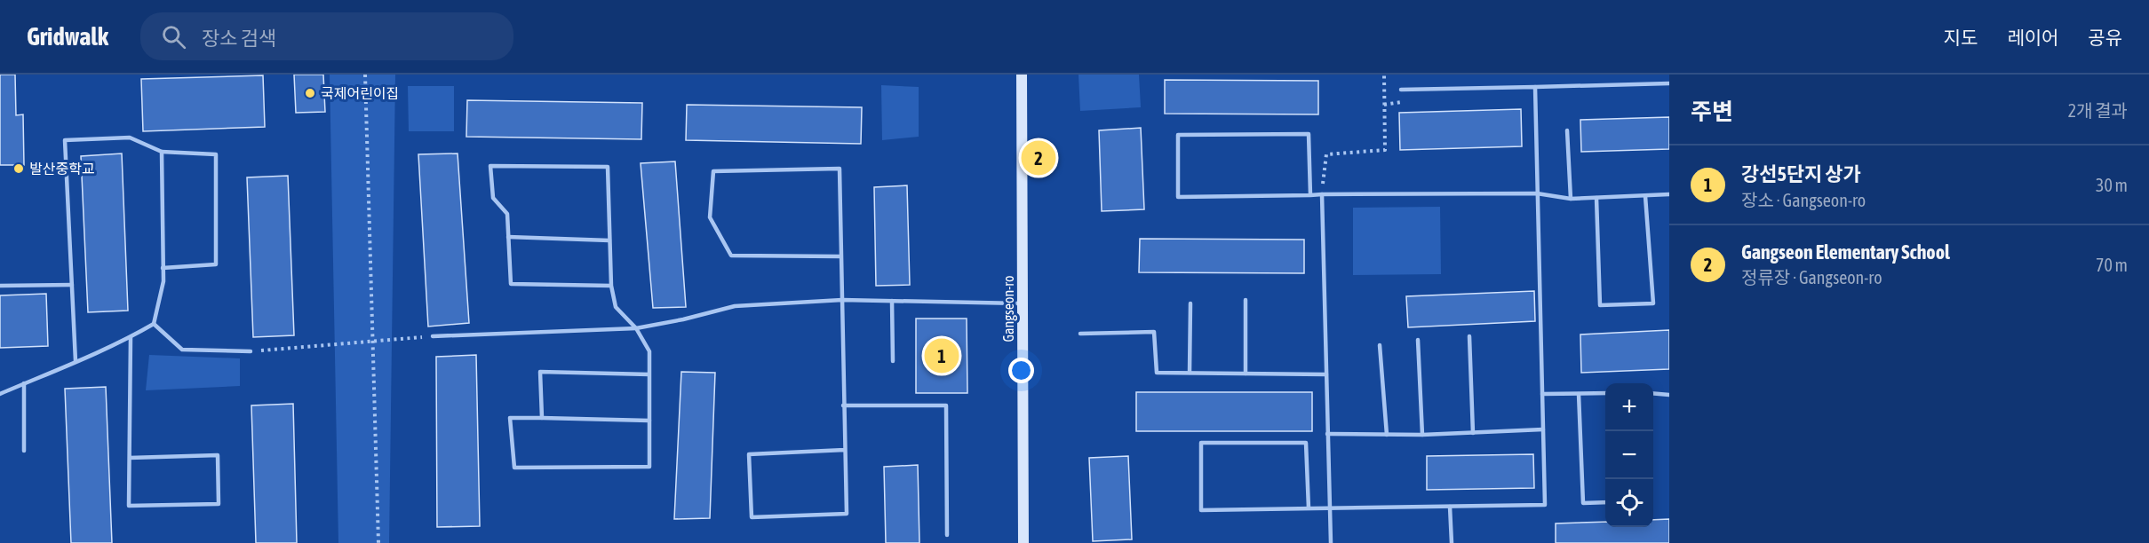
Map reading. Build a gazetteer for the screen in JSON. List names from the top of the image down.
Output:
{
  "streets": {
    "main road": ["Gangseon-ro"]
  },
  "places": ["국제어린이집", "발산중학교"],
  "page": {
    "header": "Gridwalk",
    "search": "장소 검색",
    "nav": ["지도", "레이어", "공유"],
    "heading": ["주변", "2개 결과"],
    "pins": ["2", "1"],
    "list": [
      {
        "mark": "1",
        "name": "강선5단지 상가",
        "note": "장소 · Gangseon-ro",
        "value": "30 m"
      },
      {
        "mark": "2",
        "name": "Gangseon Elementary School",
        "note": "정류장 · Gangseon-ro",
        "value": "70 m"
      }
    ],
    "map_buttons": ["+", "−"]
  }
}
